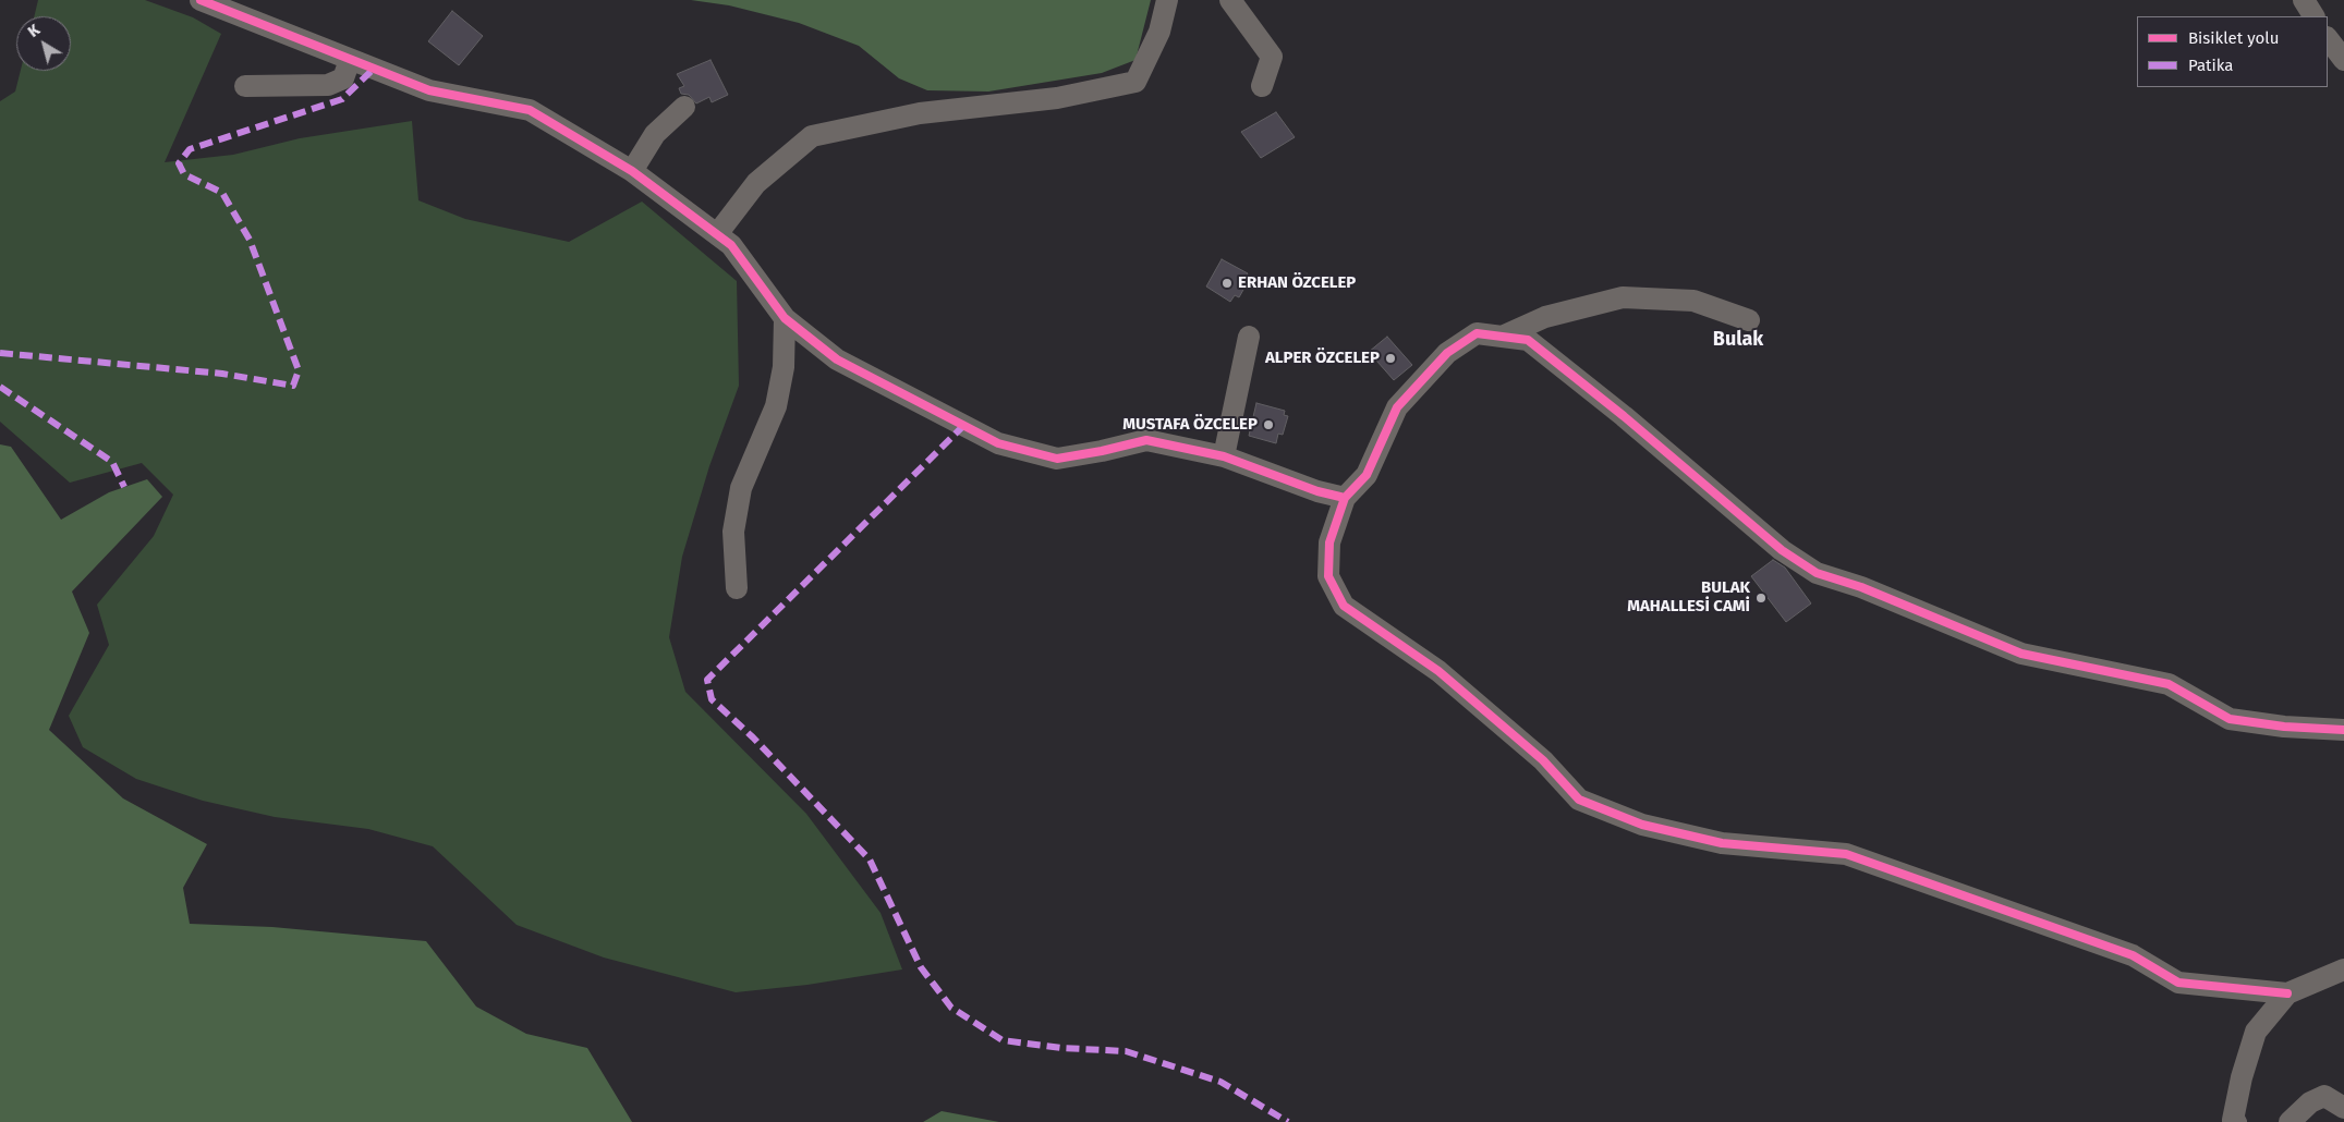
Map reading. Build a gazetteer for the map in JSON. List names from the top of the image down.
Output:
{
  "districts": ["Bulak"],
  "places": [
    "ERHAN ÖZCELEP",
    "ALPER ÖZCELEP",
    "MUSTAFA ÖZCELEP",
    "BULAK MAHALLESİ CAMİ"
  ],
  "legend": ["Bisiklet yolu", "Patika"],
  "north": "top left"
}
